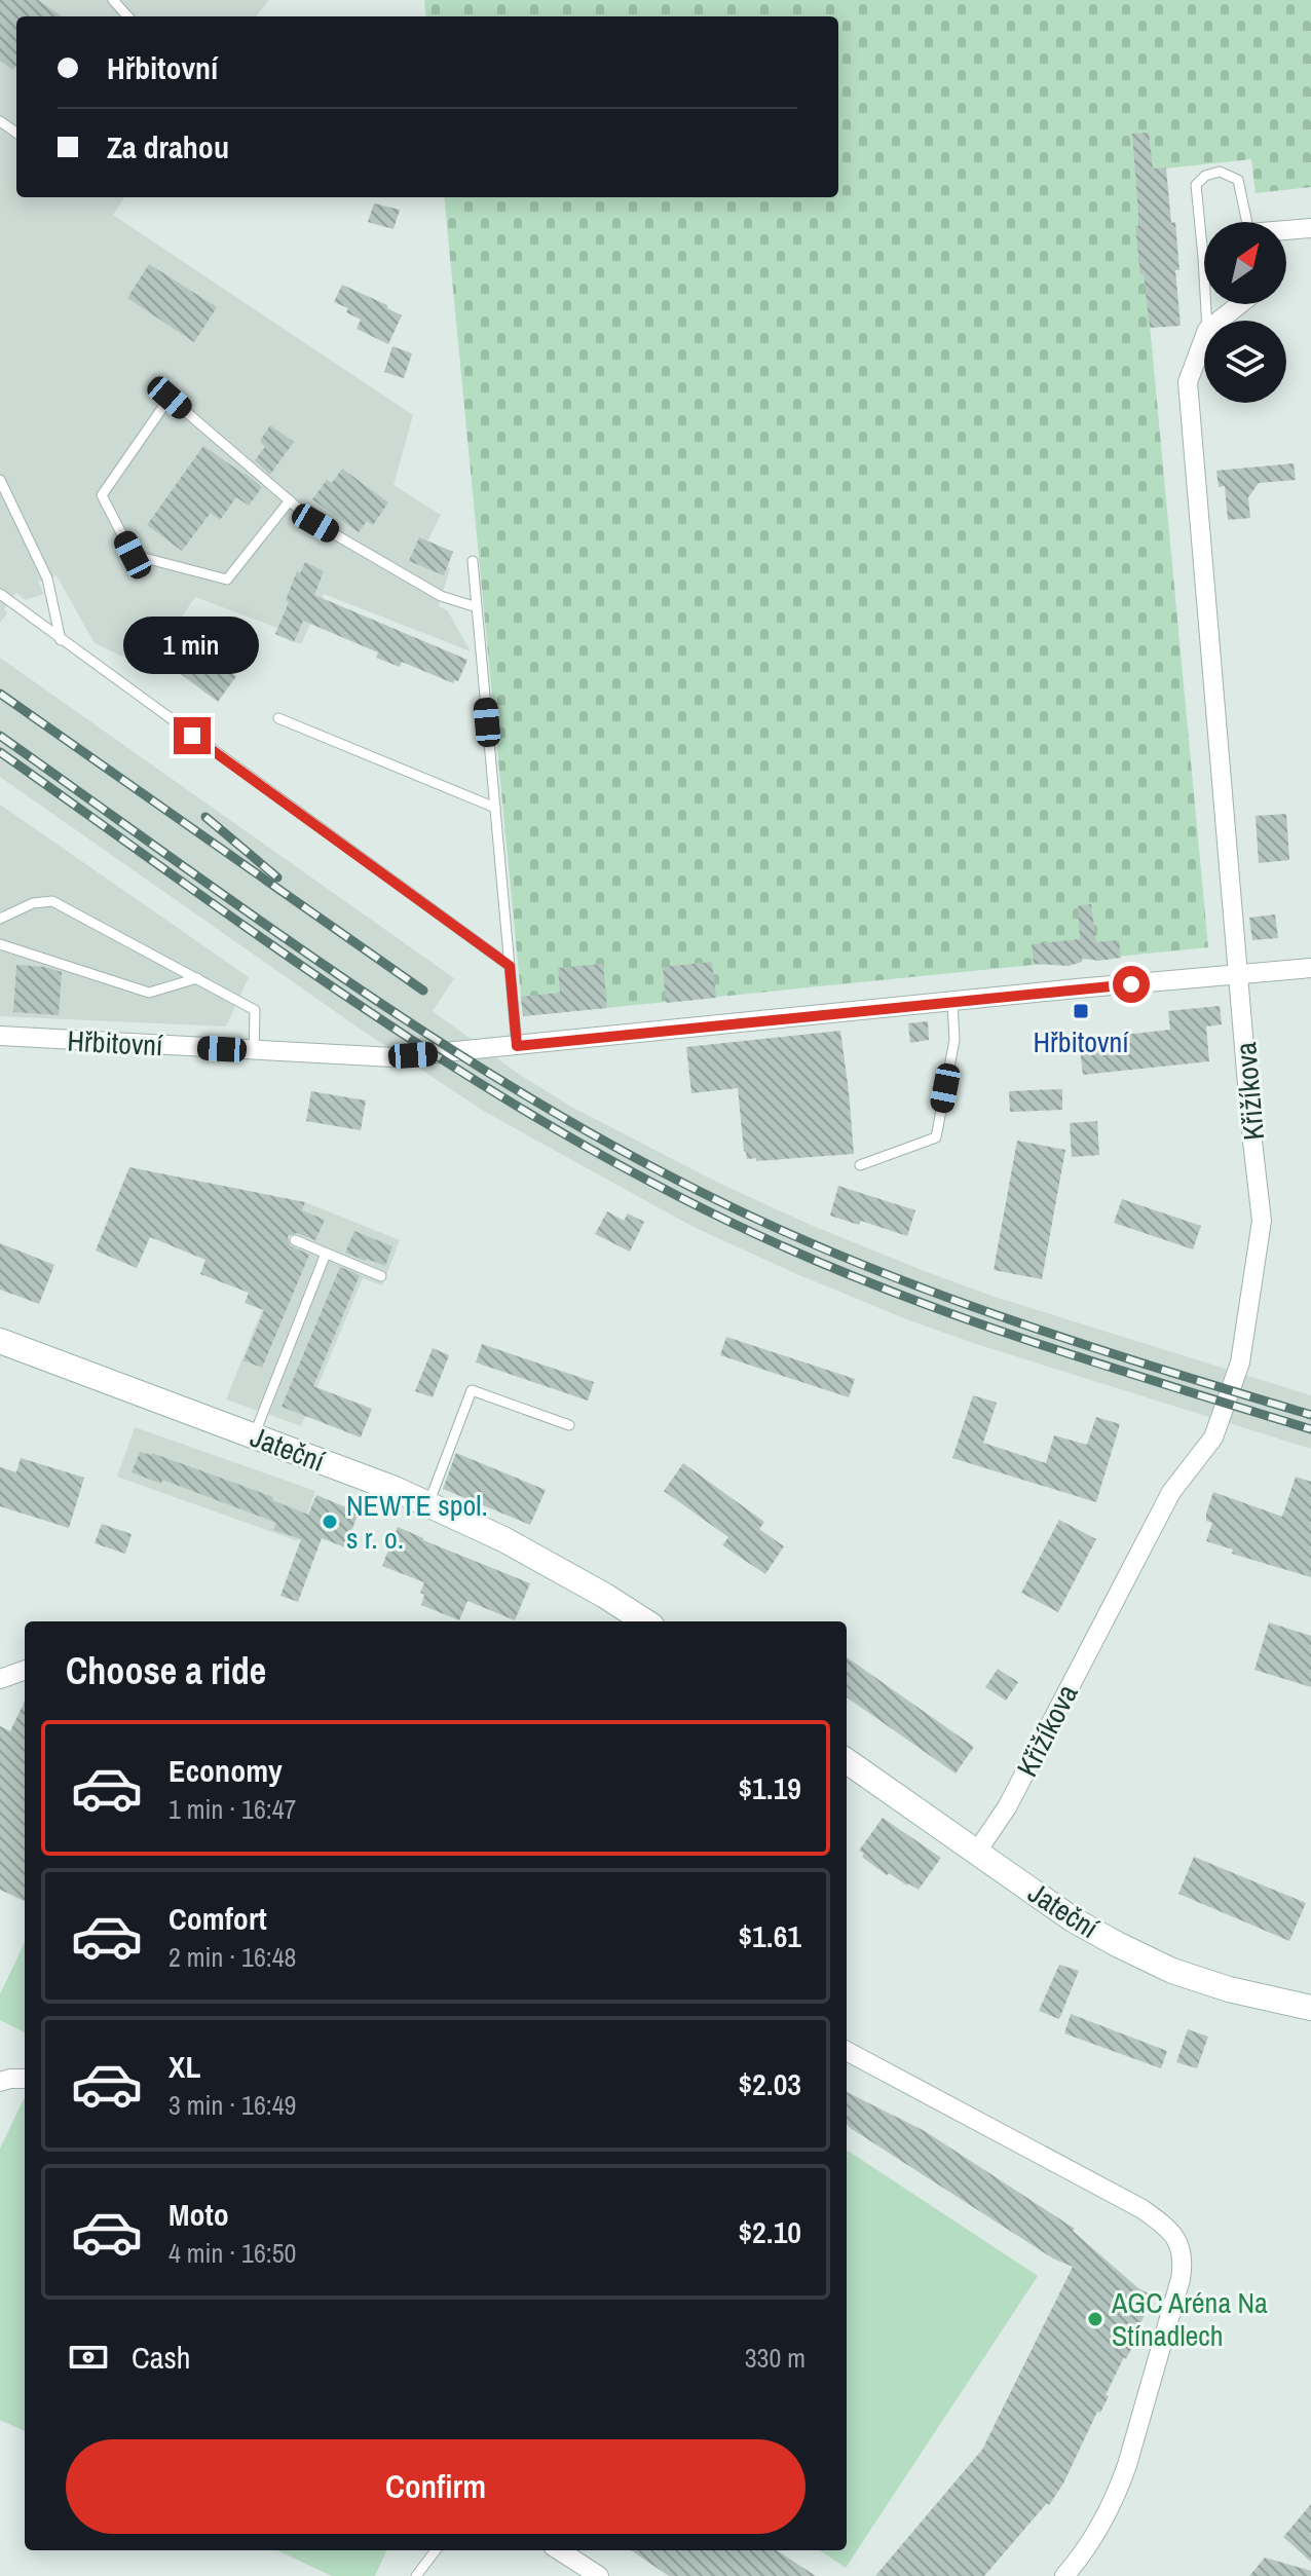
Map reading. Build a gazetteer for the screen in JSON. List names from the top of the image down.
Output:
{
  "streets": {
    "main road": ["Jateční"],
    "street": ["Hřbitovní", "Křižíkova"]
  },
  "crossings": [
    ["Hřbitovní", "Křižíkova"],
    ["Křižíkova", "Jateční"]
  ],
  "places": {
    "transit": ["Hřbitovní"],
    "other": ["NEWTE spol. s r. o.", "AGC Aréna Na Stínadlech"]
  },
  "north": "top right",
  "page": {
    "banner": ["Hřbitovní", "Za drahou"],
    "bubble": "1 min",
    "heading": "Choose a ride",
    "list": [
      {
        "name": "Economy",
        "note": "1 min · 16:47",
        "value": "$1.19"
      },
      {
        "name": "Comfort",
        "note": "2 min · 16:48",
        "value": "$1.61"
      },
      {
        "name": "XL",
        "note": "3 min · 16:49",
        "value": "$2.03"
      },
      {
        "name": "Moto",
        "note": "4 min · 16:50",
        "value": "$2.10"
      }
    ],
    "pay": ["Cash", "330 m"],
    "buttons": "Confirm"
  }
}
